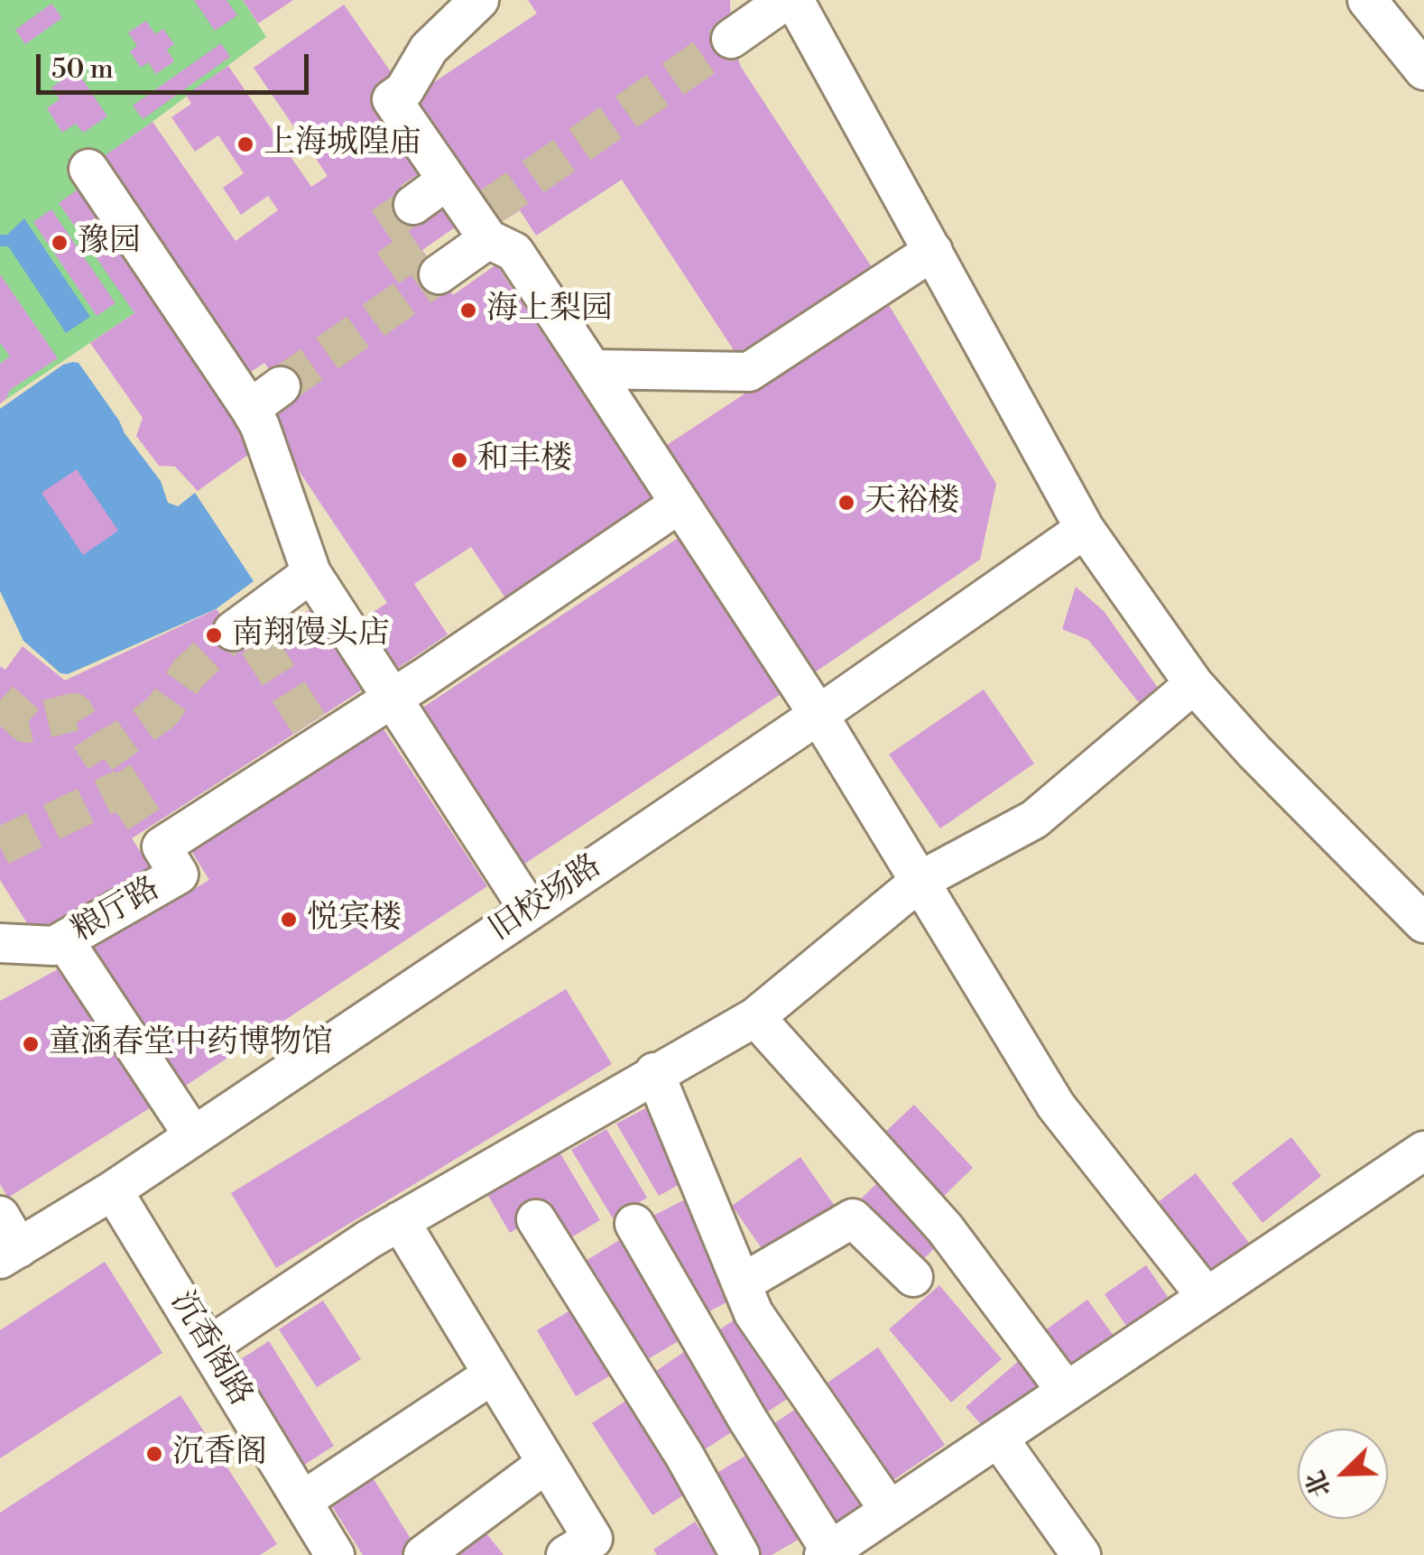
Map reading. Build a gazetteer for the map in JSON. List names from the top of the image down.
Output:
{
  "streets": {
    "street": ["旧校场路", "粮厅路", "沉香阁路"]
  },
  "crossings": [
    ["旧校场路", "沉香阁路"]
  ],
  "places": [
    "上海城隍庙",
    "豫园",
    "海上梨园",
    "和丰楼",
    "天裕楼",
    "南翔馒头店",
    "悦宾楼",
    "童涵春堂中药博物馆",
    "沉香阁"
  ],
  "scale_bar": "50 m",
  "north": "bottom left"
}
